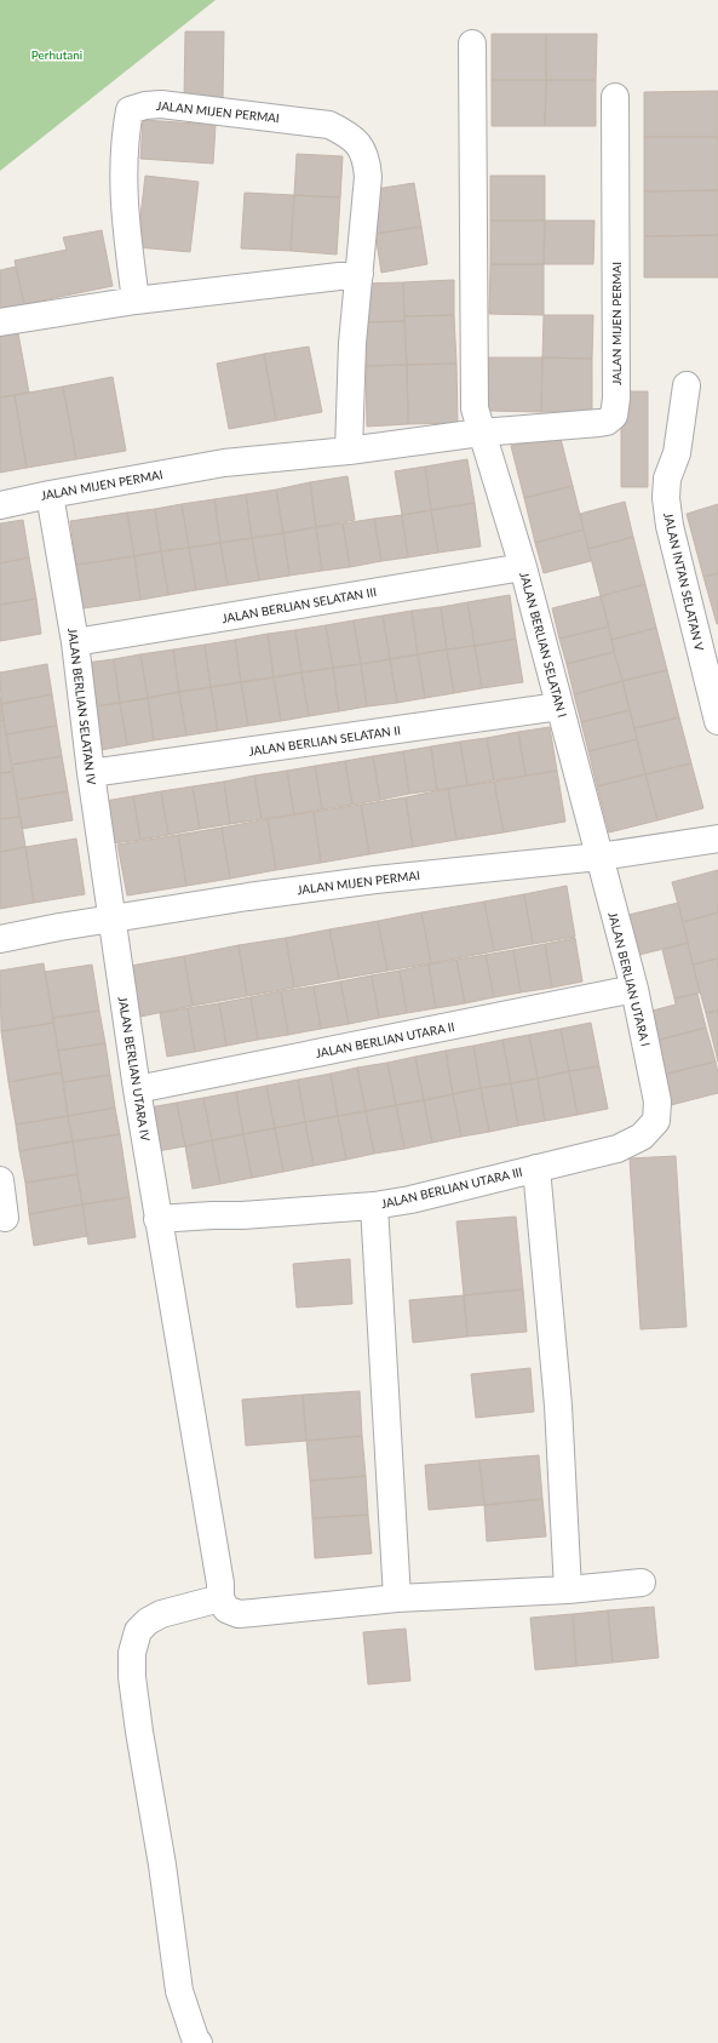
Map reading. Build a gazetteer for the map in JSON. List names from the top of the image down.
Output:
{
  "streets": {
    "street": [
      "JALAN MIJEN PERMAI",
      "JALAN INTAN SELATAN V",
      "JALAN BERLIAN SELATAN III",
      "JALAN BERLIAN SELATAN I",
      "JALAN BERLIAN SELATAN IV",
      "JALAN BERLIAN SELATAN II",
      "JALAN BERLIAN UTARA I",
      "JALAN BERLIAN UTARA II",
      "JALAN BERLIAN UTARA IV",
      "JALAN BERLIAN UTARA III"
    ]
  },
  "crossings": [
    ["JALAN MIJEN PERMAI", "JALAN BERLIAN SELATAN I"],
    ["JALAN MIJEN PERMAI", "JALAN BERLIAN SELATAN IV"],
    ["JALAN MIJEN PERMAI", "JALAN BERLIAN UTARA I"],
    ["JALAN MIJEN PERMAI", "JALAN BERLIAN UTARA IV"],
    ["JALAN BERLIAN SELATAN III", "JALAN BERLIAN SELATAN I"],
    ["JALAN BERLIAN SELATAN III", "JALAN BERLIAN SELATAN IV"],
    ["JALAN BERLIAN SELATAN I", "JALAN BERLIAN SELATAN II"],
    ["JALAN BERLIAN SELATAN I", "JALAN BERLIAN UTARA I"],
    ["JALAN BERLIAN SELATAN IV", "JALAN BERLIAN SELATAN II"],
    ["JALAN BERLIAN SELATAN IV", "JALAN BERLIAN UTARA IV"],
    ["JALAN BERLIAN UTARA I", "JALAN BERLIAN UTARA II"],
    ["JALAN BERLIAN UTARA I", "JALAN BERLIAN UTARA III"],
    ["JALAN BERLIAN UTARA II", "JALAN BERLIAN UTARA IV"],
    ["JALAN BERLIAN UTARA IV", "JALAN BERLIAN UTARA III"]
  ],
  "parks": ["Perhutani"]
}
